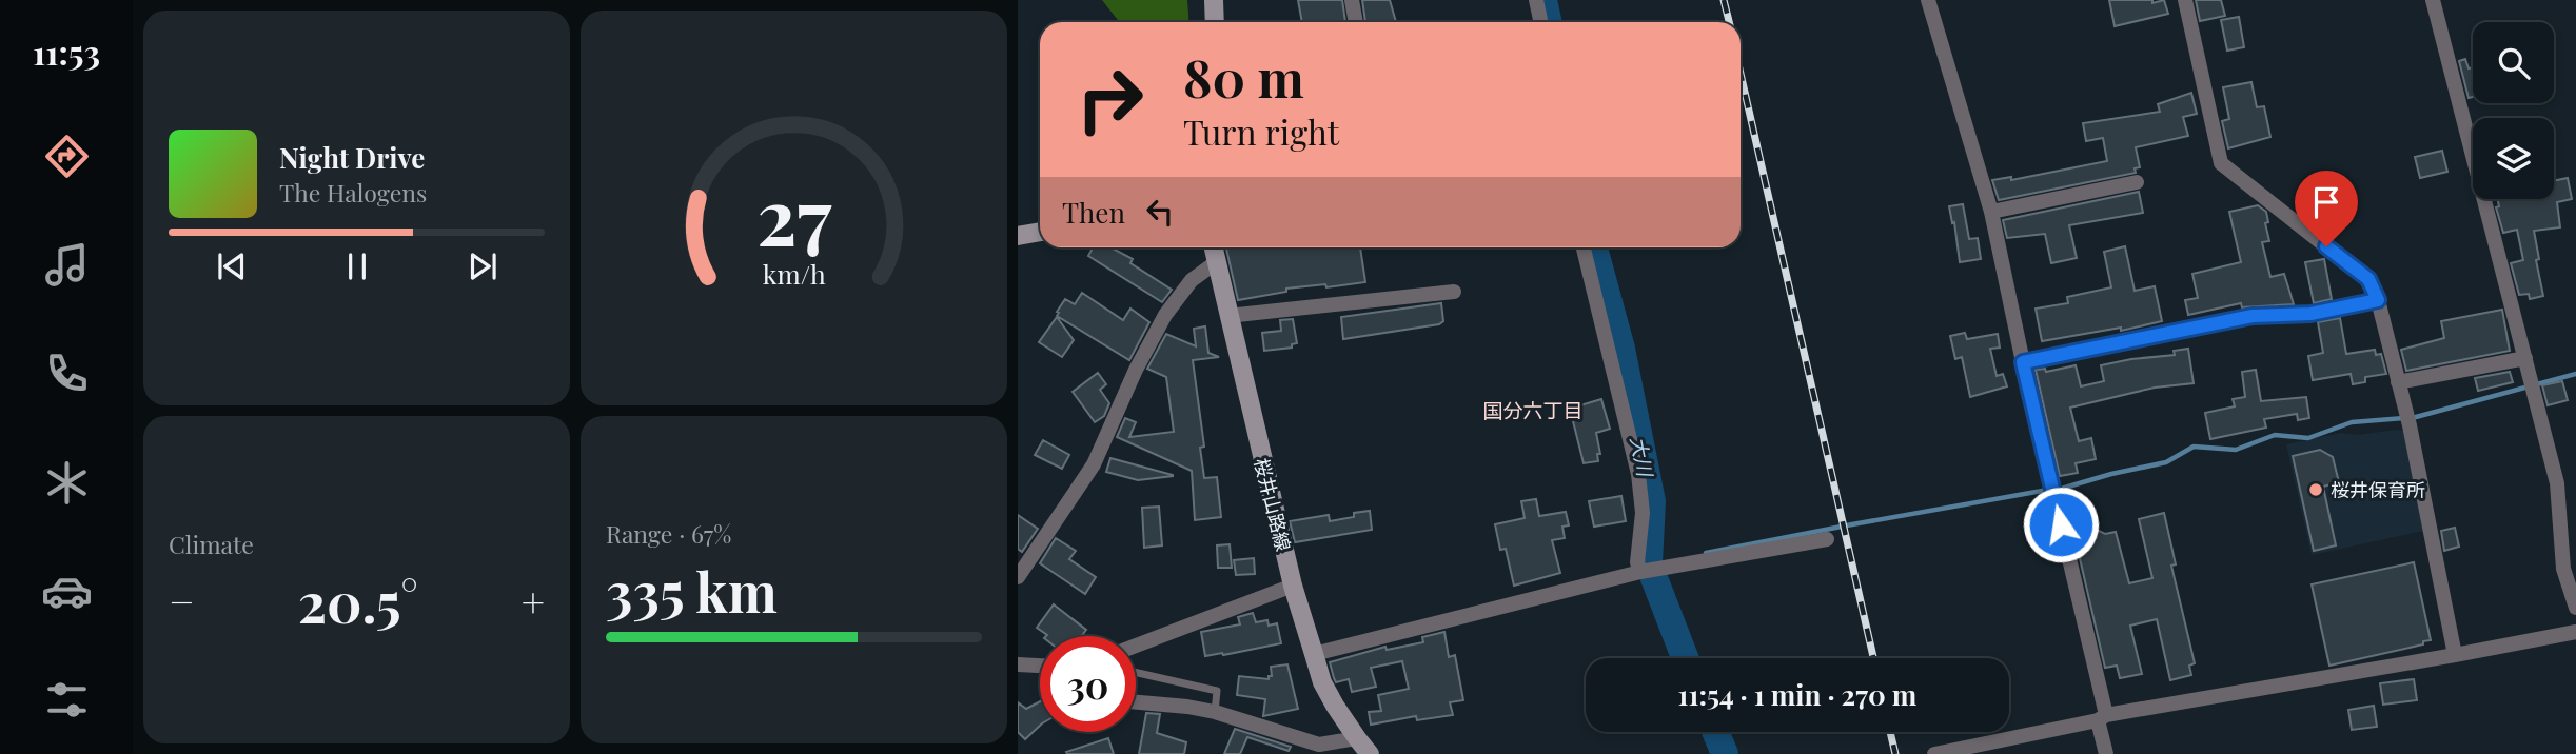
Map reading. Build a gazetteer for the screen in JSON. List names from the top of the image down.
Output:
{
  "streets": {
    "main road": ["桜井山路線"]
  },
  "districts": ["国分六丁目"],
  "water": ["大川"],
  "places": ["桜井保育所"],
  "page": {
    "tabs": "11:53",
    "turn": ["80 m", "Turn right"],
    "song": ["Night Drive", "The Halogens"],
    "then": "Then",
    "tile": [
      "Climate",
      ["Range · 67%", "335 km"]
    ],
    "heat": ["−", "20.5°", "+"],
    "limit": "30",
    "trip": "11:54 · 1 min · 270 m",
    "gauge": ["27", "km/h"]
  }
}
